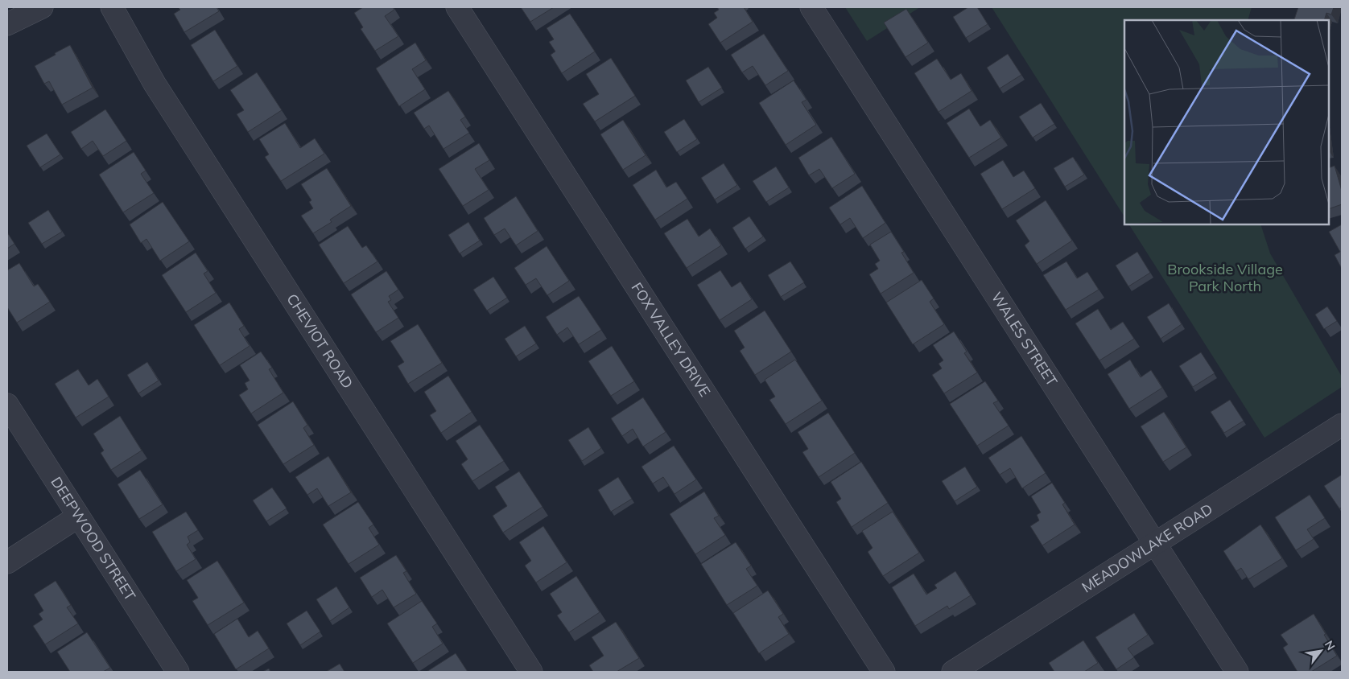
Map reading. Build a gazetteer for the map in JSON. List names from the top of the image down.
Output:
{
  "streets": {
    "street": [
      "FOX VALLEY DRIVE",
      "WALES STREET",
      "CHEVIOT ROAD",
      "DEEPWOOD STREET",
      "MEADOWLAKE ROAD"
    ]
  },
  "crossings": [
    ["WALES STREET", "MEADOWLAKE ROAD"]
  ],
  "parks": ["Brookside Village Park North"],
  "north": "top right"
}
